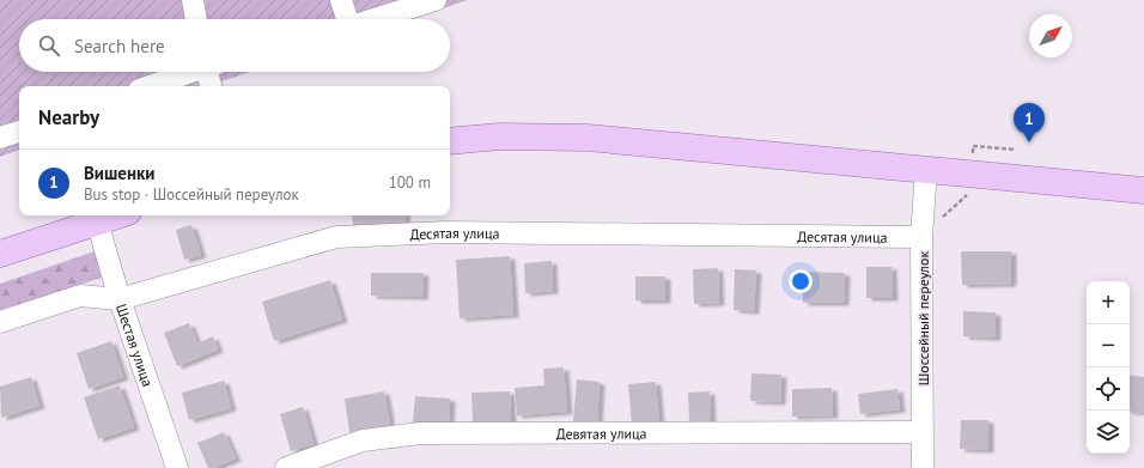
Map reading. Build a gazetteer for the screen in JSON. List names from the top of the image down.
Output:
{
  "streets": {
    "street": [
      "Десятая улица",
      "Шоссейный переулок",
      "Шестая улица",
      "Девятая улица"
    ]
  },
  "crossings": [
    ["Десятая улица", "Шоссейный переулок"],
    ["Десятая улица", "Шестая улица"],
    ["Шоссейный переулок", "Девятая улица"]
  ],
  "north": "top right",
  "page": {
    "search": "Search here",
    "heading": "Nearby",
    "pins": "1",
    "list": [
      {
        "mark": "1",
        "name": "Вишенки",
        "note": "Bus stop · Шоссейный переулок",
        "value": "100 m"
      }
    ],
    "map_buttons": ["+", "−"]
  }
}
